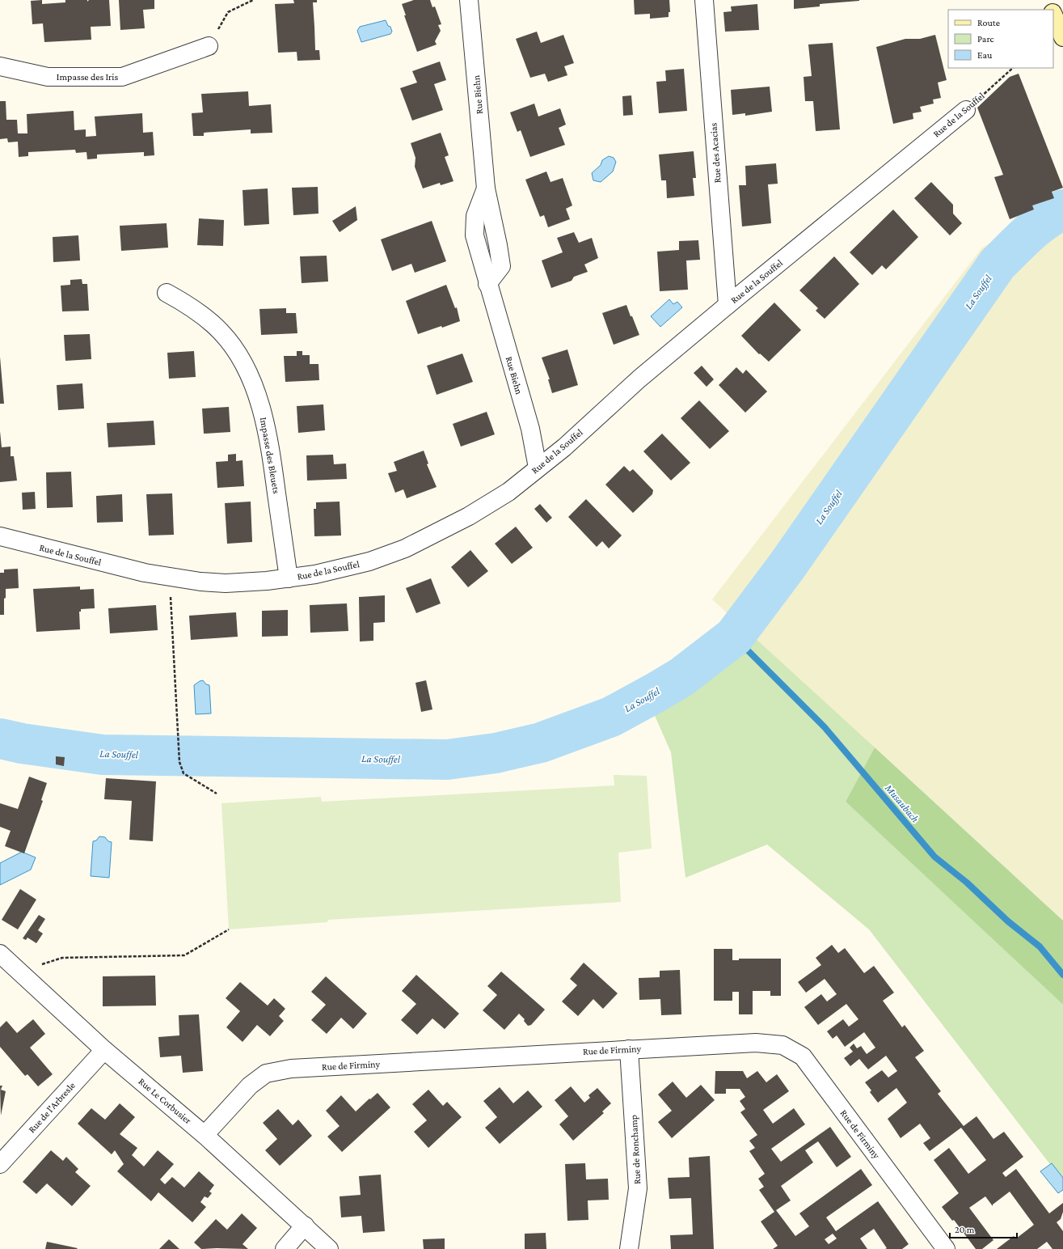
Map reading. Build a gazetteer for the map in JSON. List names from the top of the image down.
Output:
{
  "streets": {
    "street": [
      "Impasse des Iris",
      "Rue Biehn",
      "Rue de la Souffel",
      "Rue des Acacias",
      "Impasse des Bleuets",
      "Rue de Firminy",
      "Rue Le Corbusier",
      "Rue de l'Arbresle",
      "Rue de Ronchamp"
    ]
  },
  "crossings": [
    ["Rue Biehn", "Rue de la Souffel"],
    ["Rue de la Souffel", "Rue des Acacias"],
    ["Rue de la Souffel", "Impasse des Bleuets"],
    ["Rue de Firminy", "Rue Le Corbusier"],
    ["Rue de Firminy", "Rue de Ronchamp"],
    ["Rue Le Corbusier", "Rue de l'Arbresle"]
  ],
  "water": ["La Souffel", "Musaubach"],
  "legend": ["Route", "Parc", "Eau"],
  "scale_bar": "20 m"
}
